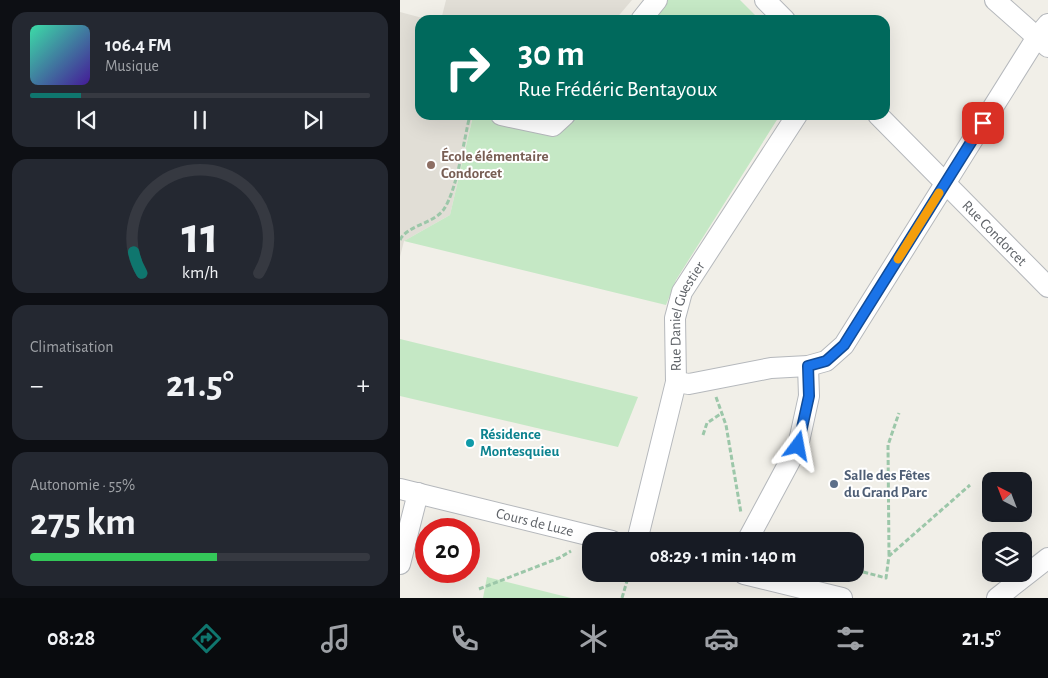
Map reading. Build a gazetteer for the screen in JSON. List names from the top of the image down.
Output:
{
  "streets": {
    "street": ["Rue Condorcet", "Rue Daniel Guestier", "Cours de Luze"]
  },
  "places": ["École élémentaire Condorcet", "Résidence Montesquieu", "Salle des Fêtes du Grand Parc"],
  "north": "top left",
  "page": {
    "turn": ["30 m", "Rue Frédéric Bentayoux"],
    "song": ["106.4 FM", "Musique"],
    "tile": [
      "Climatisation",
      ["Autonomie · 55%", "275 km"]
    ],
    "heat": ["−", "21.5°", "+"],
    "limit": "20",
    "trip": "08:29 · 1 min · 140 m",
    "tabs": ["08:28", "21.5°"],
    "gauge": ["11", "km/h"]
  }
}
